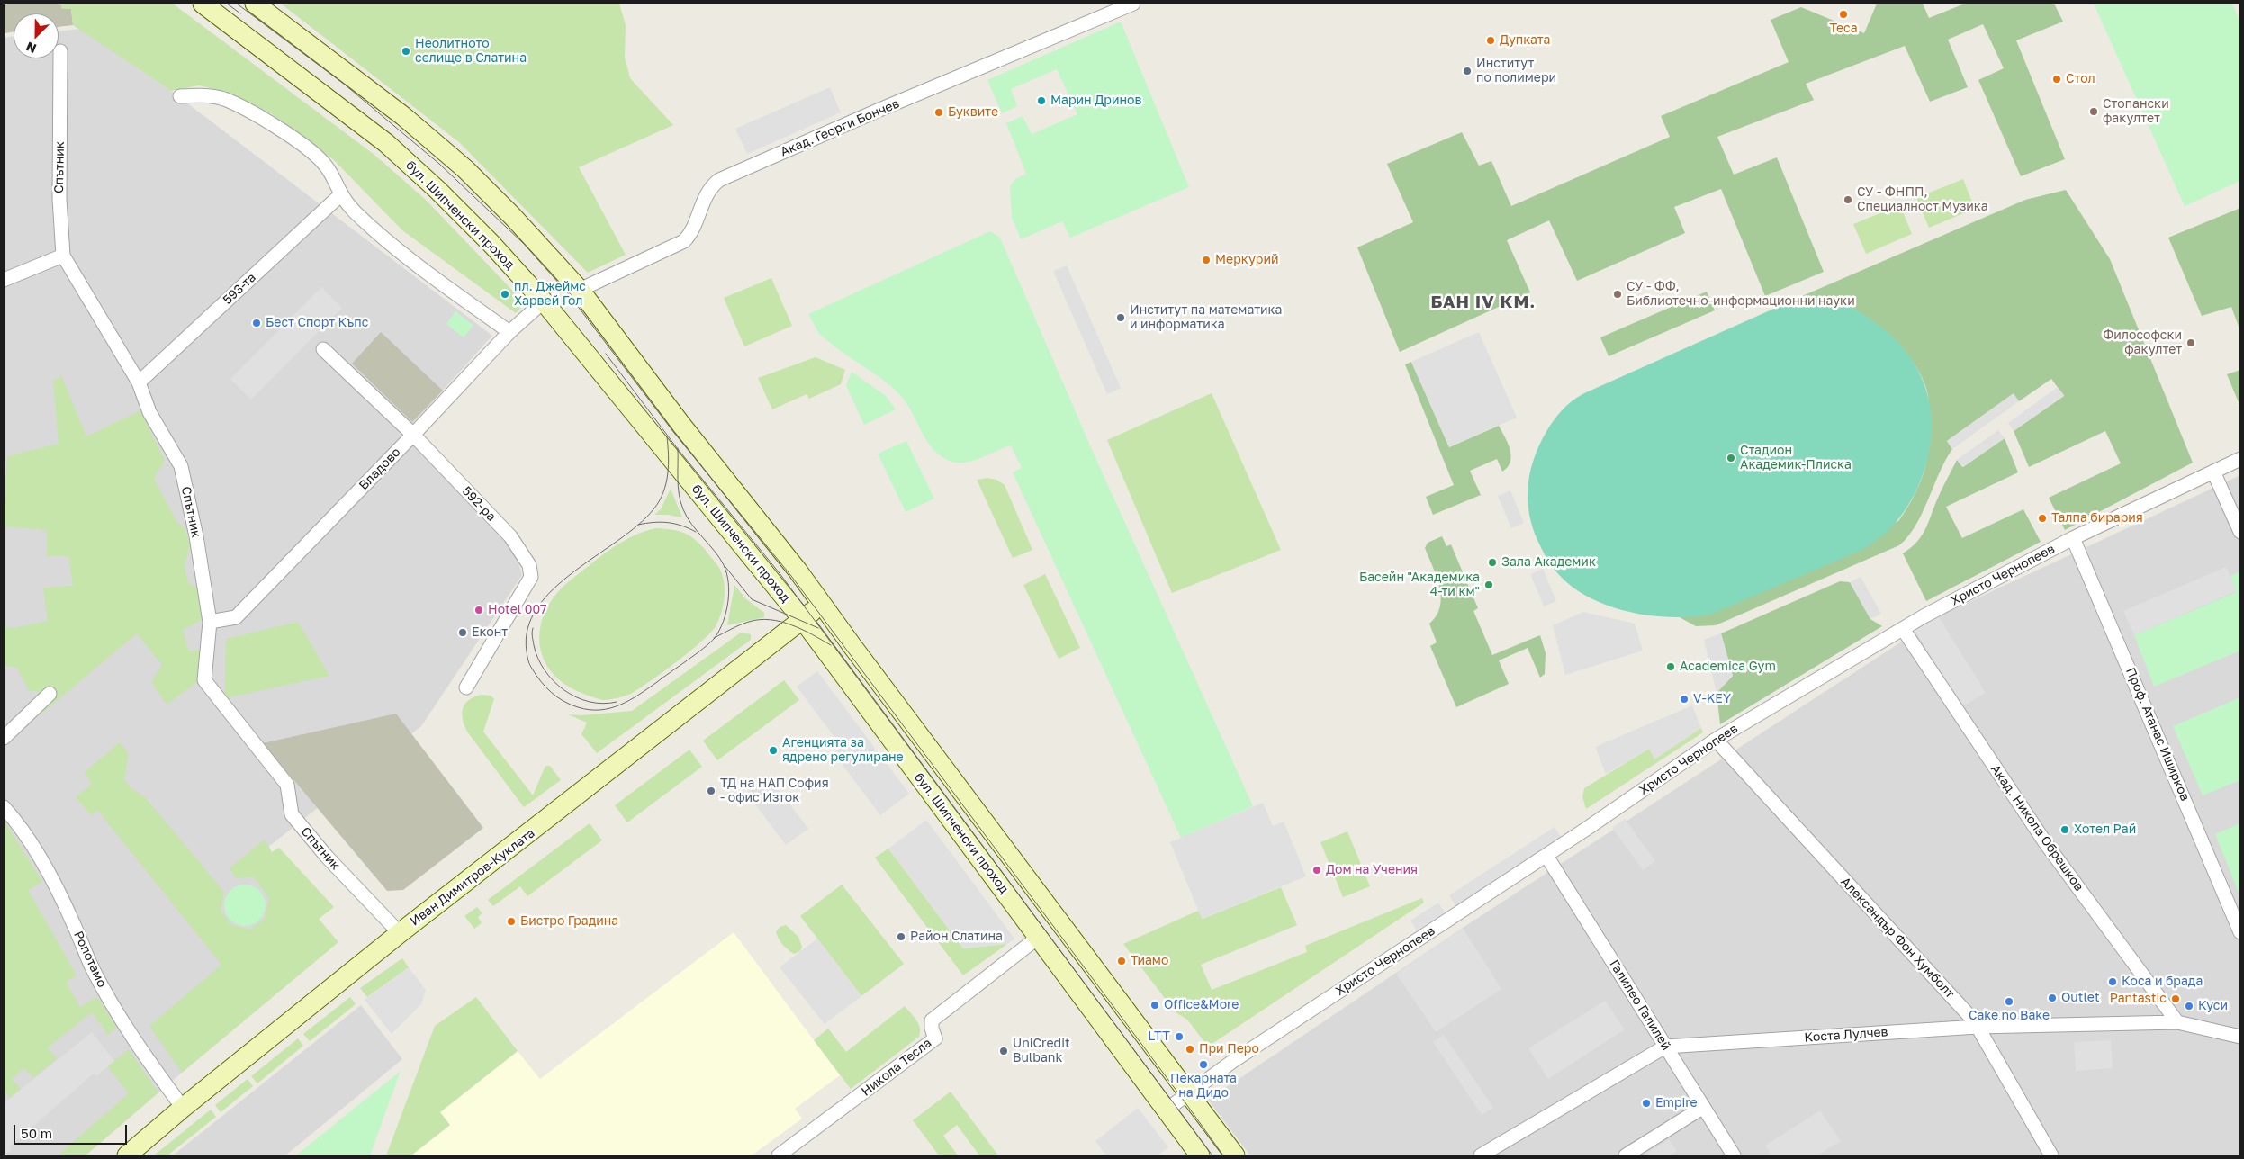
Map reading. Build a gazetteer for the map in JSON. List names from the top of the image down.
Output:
{
  "streets": {
    "main road": ["бул. Шипченски проход", "Иван Димитров-Куклата"],
    "street": [
      "Акад. Георги Бончев",
      "Спътник",
      "593-та",
      "Владово",
      "592-ра",
      "Христо Чернопеев",
      "Проф. Атанас Иширков",
      "Акад. Никола Обрешков",
      "Александър Фон Хумболт",
      "Ропотамо",
      "Галилео Галилей",
      "Коста Лулчев",
      "Никола Тесла"
    ]
  },
  "crossings": [
    ["Акад. Георги Бончев", "бул. Шипченски проход"],
    ["Спътник", "593-та"],
    ["Спътник", "Владово"],
    ["Спътник", "Иван Димитров-Куклата"],
    ["бул. Шипченски проход", "Владово"],
    ["бул. Шипченски проход", "Христо Чернопеев"],
    ["бул. Шипченски проход", "Иван Димитров-Куклата"],
    ["бул. Шипченски проход", "Никола Тесла"],
    ["Владово", "592-ра"],
    ["Христо Чернопеев", "Проф. Атанас Иширков"],
    ["Христо Чернопеев", "Акад. Никола Обрешков"],
    ["Христо Чернопеев", "Александър Фон Хумболт"],
    ["Христо Чернопеев", "Галилео Галилей"],
    ["Акад. Никола Обрешков", "Коста Лулчев"],
    ["Иван Димитров-Куклата", "Ропотамо"],
    ["Александър Фон Хумболт", "Коста Лулчев"],
    ["Галилео Галилей", "Коста Лулчев"]
  ],
  "districts": ["БАН IV КМ."],
  "places": [
    "Теса",
    "Дупката",
    "Неолитното селище в Слатина",
    "Институт по полимери",
    "Стол",
    "Марин Дринов",
    "Стопански факултет",
    "Буквите",
    "СУ - ФНПП, Специалност Музика",
    "Меркурий",
    "пл. Джеймс Харвей Гол",
    "СУ - ФФ, Библиотечно-информационни науки",
    "Институт па математика и информатика",
    "Бест Спорт Къпс",
    "Философски факултет",
    "Стадион Академик-Плиска",
    "Талпа бирария",
    "Зала Академик",
    "Басейн \"Академика 4-ти км\"",
    "Hotel 007",
    "Еконт",
    "Academica Gym",
    "V-KEY",
    "Агенцията за ядрено регулиране",
    "ТД на НАП София - офис Изток",
    "Хотел Рай",
    "Дом на Учения",
    "Бистро Градина",
    "Район Слатина",
    "Тиамо",
    "Коса и брада",
    "Outlet",
    "Pantastic",
    "Cake no Bake",
    "Office&More",
    "Куси",
    "LTT",
    "При Перо",
    "UniCredit Bulbank",
    "Пекарната на Дидо",
    "Empire"
  ],
  "scale_bar": "50 m",
  "north": "bottom left"
}
